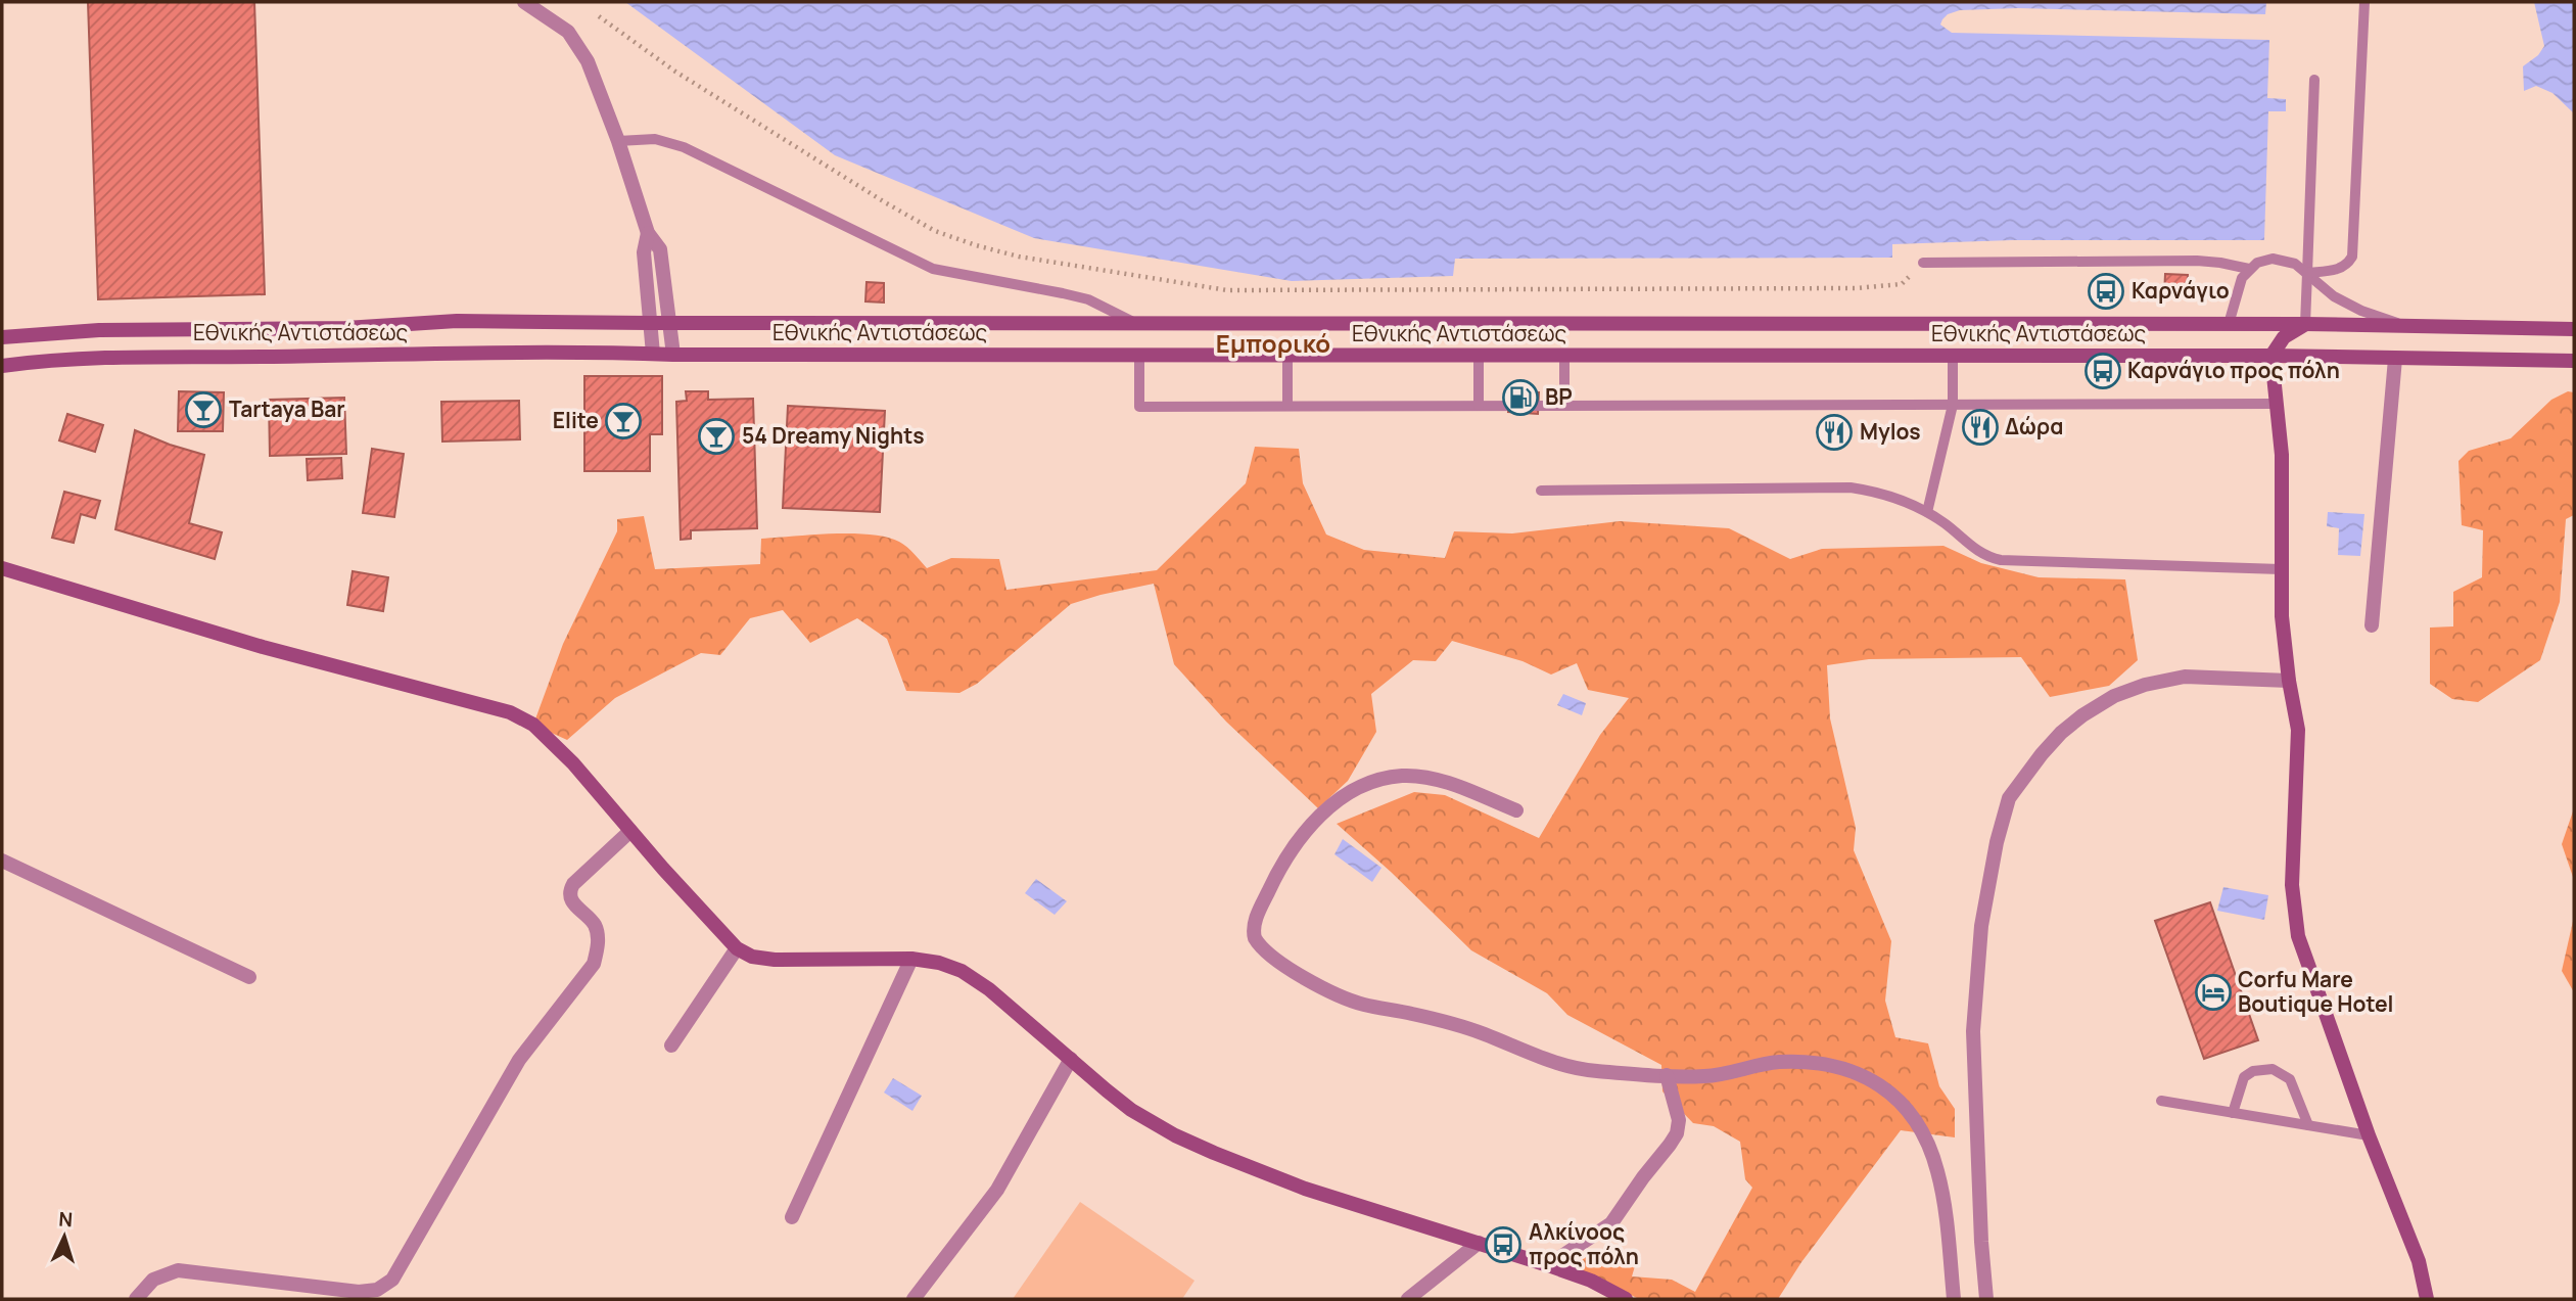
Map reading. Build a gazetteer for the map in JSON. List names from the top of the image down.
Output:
{
  "streets": {
    "main road": ["Εθνικής Αντιστάσεως"]
  },
  "districts": ["Εμπορικό"],
  "places": {
    "bus stop": ["Καρνάγιο", "Καρνάγιο προς πόλη", "Αλκίνοος προς πόλη"],
    "fuel station": ["BP"],
    "bar": ["Tartaya Bar", "Elite", "54 Dreamy Nights"],
    "restaurant": ["Δώρα", "Mylos"],
    "hotel": ["Corfu Mare Boutique Hotel"]
  },
  "north": "top"
}
